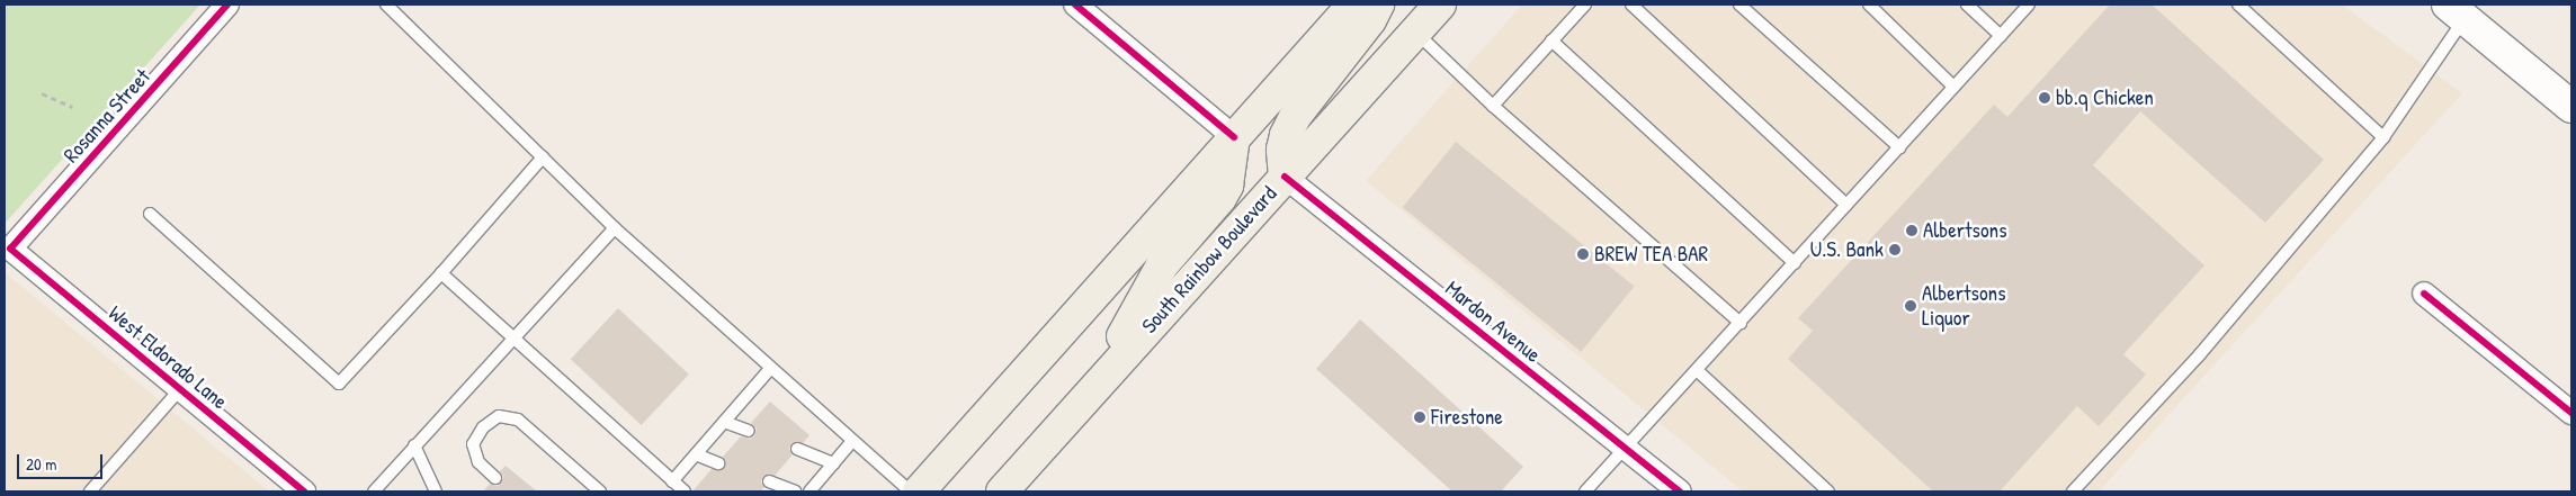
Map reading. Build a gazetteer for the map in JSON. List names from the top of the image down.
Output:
{
  "streets": {
    "main road": ["South Rainbow Boulevard"],
    "street": ["Rosanna Street", "Mardon Avenue", "West Eldorado Lane"]
  },
  "crossings": [
    ["Rosanna Street", "West Eldorado Lane"],
    ["South Rainbow Boulevard", "Mardon Avenue"]
  ],
  "places": [
    "bb.q Chicken",
    "Albertsons",
    "U.S. Bank",
    "BREW TEA BAR",
    "Albertsons Liquor",
    "Firestone"
  ],
  "scale_bar": "20 m"
}
